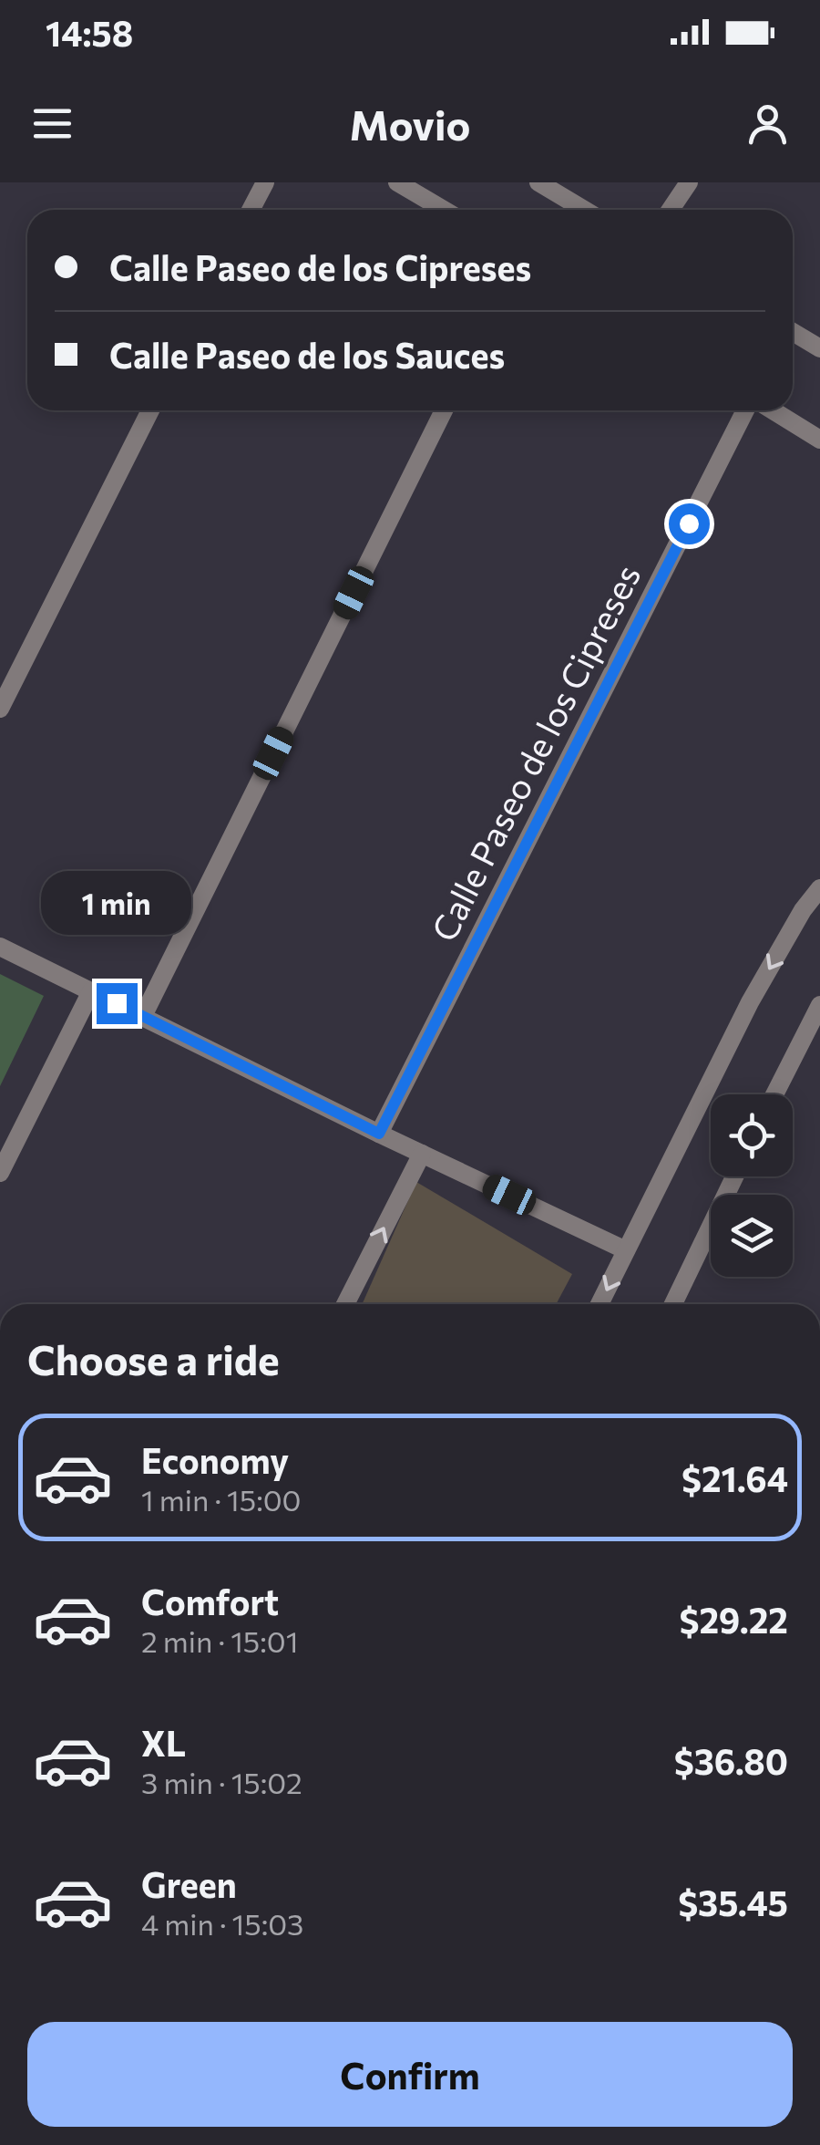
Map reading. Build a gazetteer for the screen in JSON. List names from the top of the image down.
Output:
{
  "streets": {
    "street": ["Calle Paseo de los Cipreses"]
  },
  "page": {
    "status": "14:58",
    "header": "Movio",
    "banner": ["Calle Paseo de los Cipreses", "Calle Paseo de los Sauces"],
    "bubble": "1 min",
    "heading": "Choose a ride",
    "list": [
      {
        "name": "Economy",
        "note": "1 min · 15:00",
        "value": "$21.64"
      },
      {
        "name": "Comfort",
        "note": "2 min · 15:01",
        "value": "$29.22"
      },
      {
        "name": "XL",
        "note": "3 min · 15:02",
        "value": "$36.80"
      },
      {
        "name": "Green",
        "note": "4 min · 15:03",
        "value": "$35.45"
      }
    ],
    "buttons": "Confirm"
  }
}
